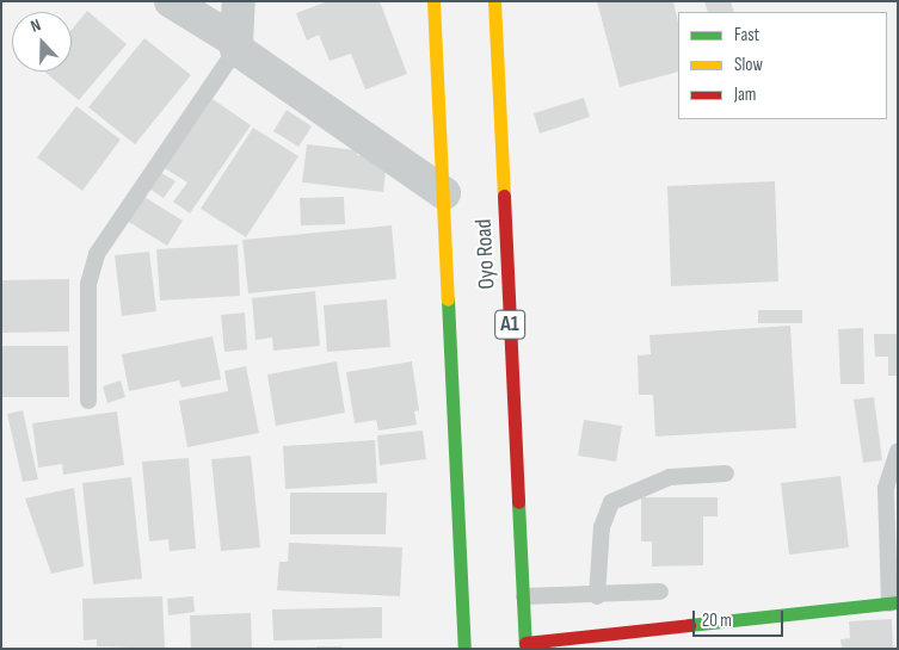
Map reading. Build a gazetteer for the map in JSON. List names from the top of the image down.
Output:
{
  "streets": {
    "main road": ["Oyo Road", "A1"]
  },
  "legend": ["Fast", "Slow", "Jam"],
  "scale_bar": "20 m",
  "north": "top"
}
